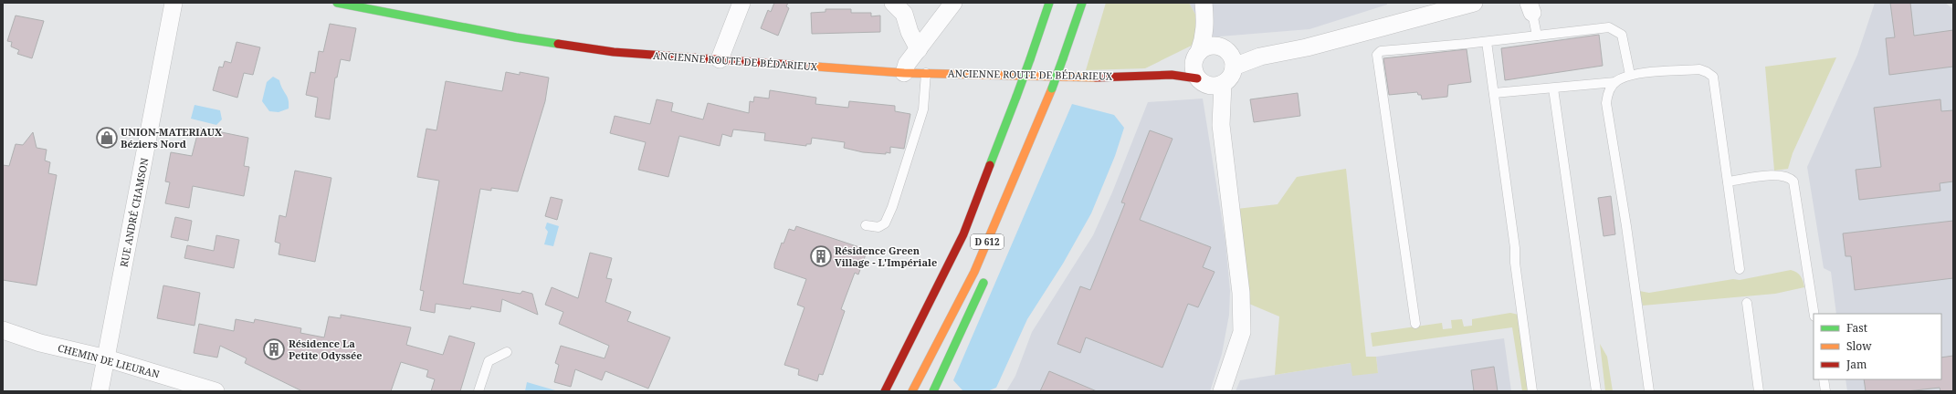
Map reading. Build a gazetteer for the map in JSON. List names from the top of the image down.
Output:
{
  "streets": {
    "main road": ["ANCIENNE ROUTE DE BÉDARIEUX", "D 612"],
    "street": ["RUE ANDRÉ CHAMSON", "CHEMIN DE LIEURAN"]
  },
  "crossings": [
    ["RUE ANDRÉ CHAMSON", "CHEMIN DE LIEURAN"]
  ],
  "places": {
    "shop": ["UNION-MATERIAUX Béziers Nord"],
    "building": ["Résidence Green Village - L'Impériale", "Résidence La Petite Odyssée"]
  },
  "legend": ["Fast", "Slow", "Jam"]
}
